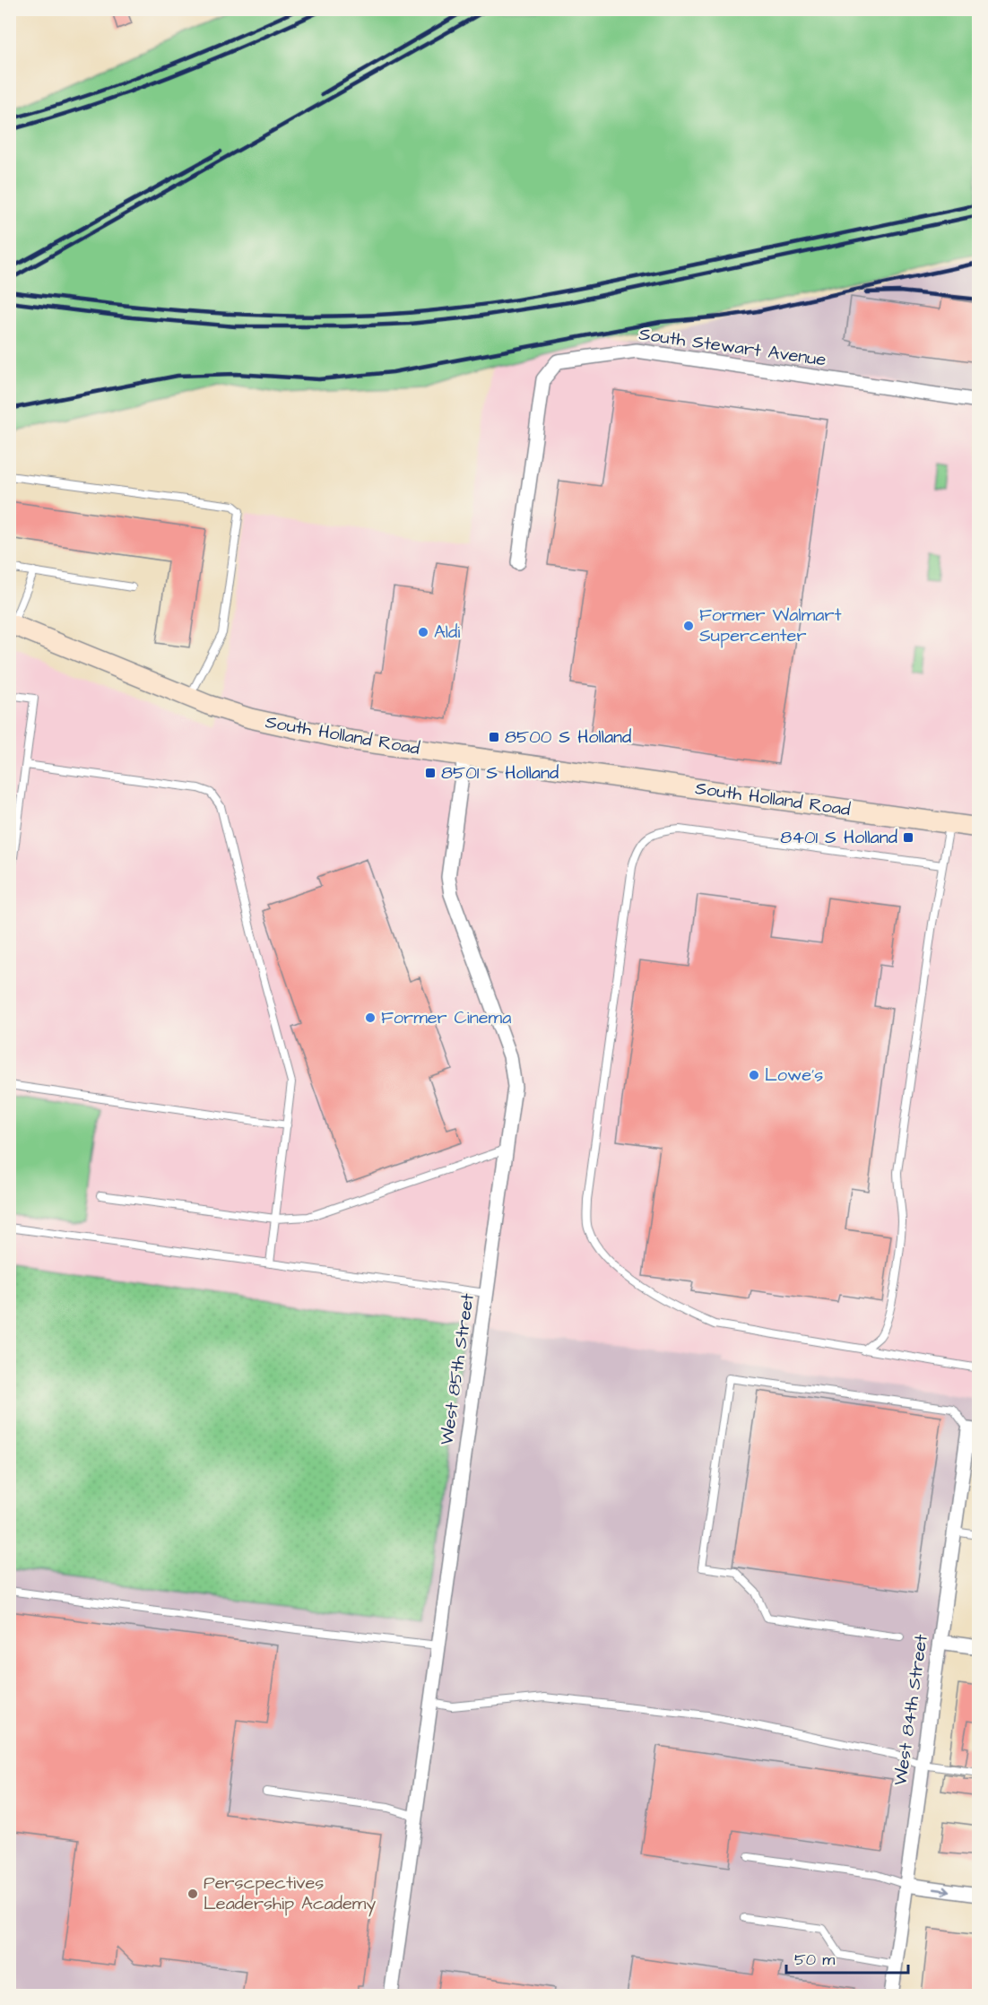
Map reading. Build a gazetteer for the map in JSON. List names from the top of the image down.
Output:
{
  "streets": {
    "main road": ["South Holland Road"],
    "street": ["South Stewart Avenue", "West 85th Street", "West 84th Street"]
  },
  "crossings": [
    ["South Holland Road", "West 85th Street"]
  ],
  "places": {
    "other": [
      "Former Walmart Supercenter",
      "Aldi",
      "Former Cinema",
      "Lowe's",
      "Perscpectives Leadership Academy"
    ],
    "transit": ["8500 S Holland", "8501 S Holland", "8401 S Holland"]
  },
  "scale_bar": "50 m"
}
